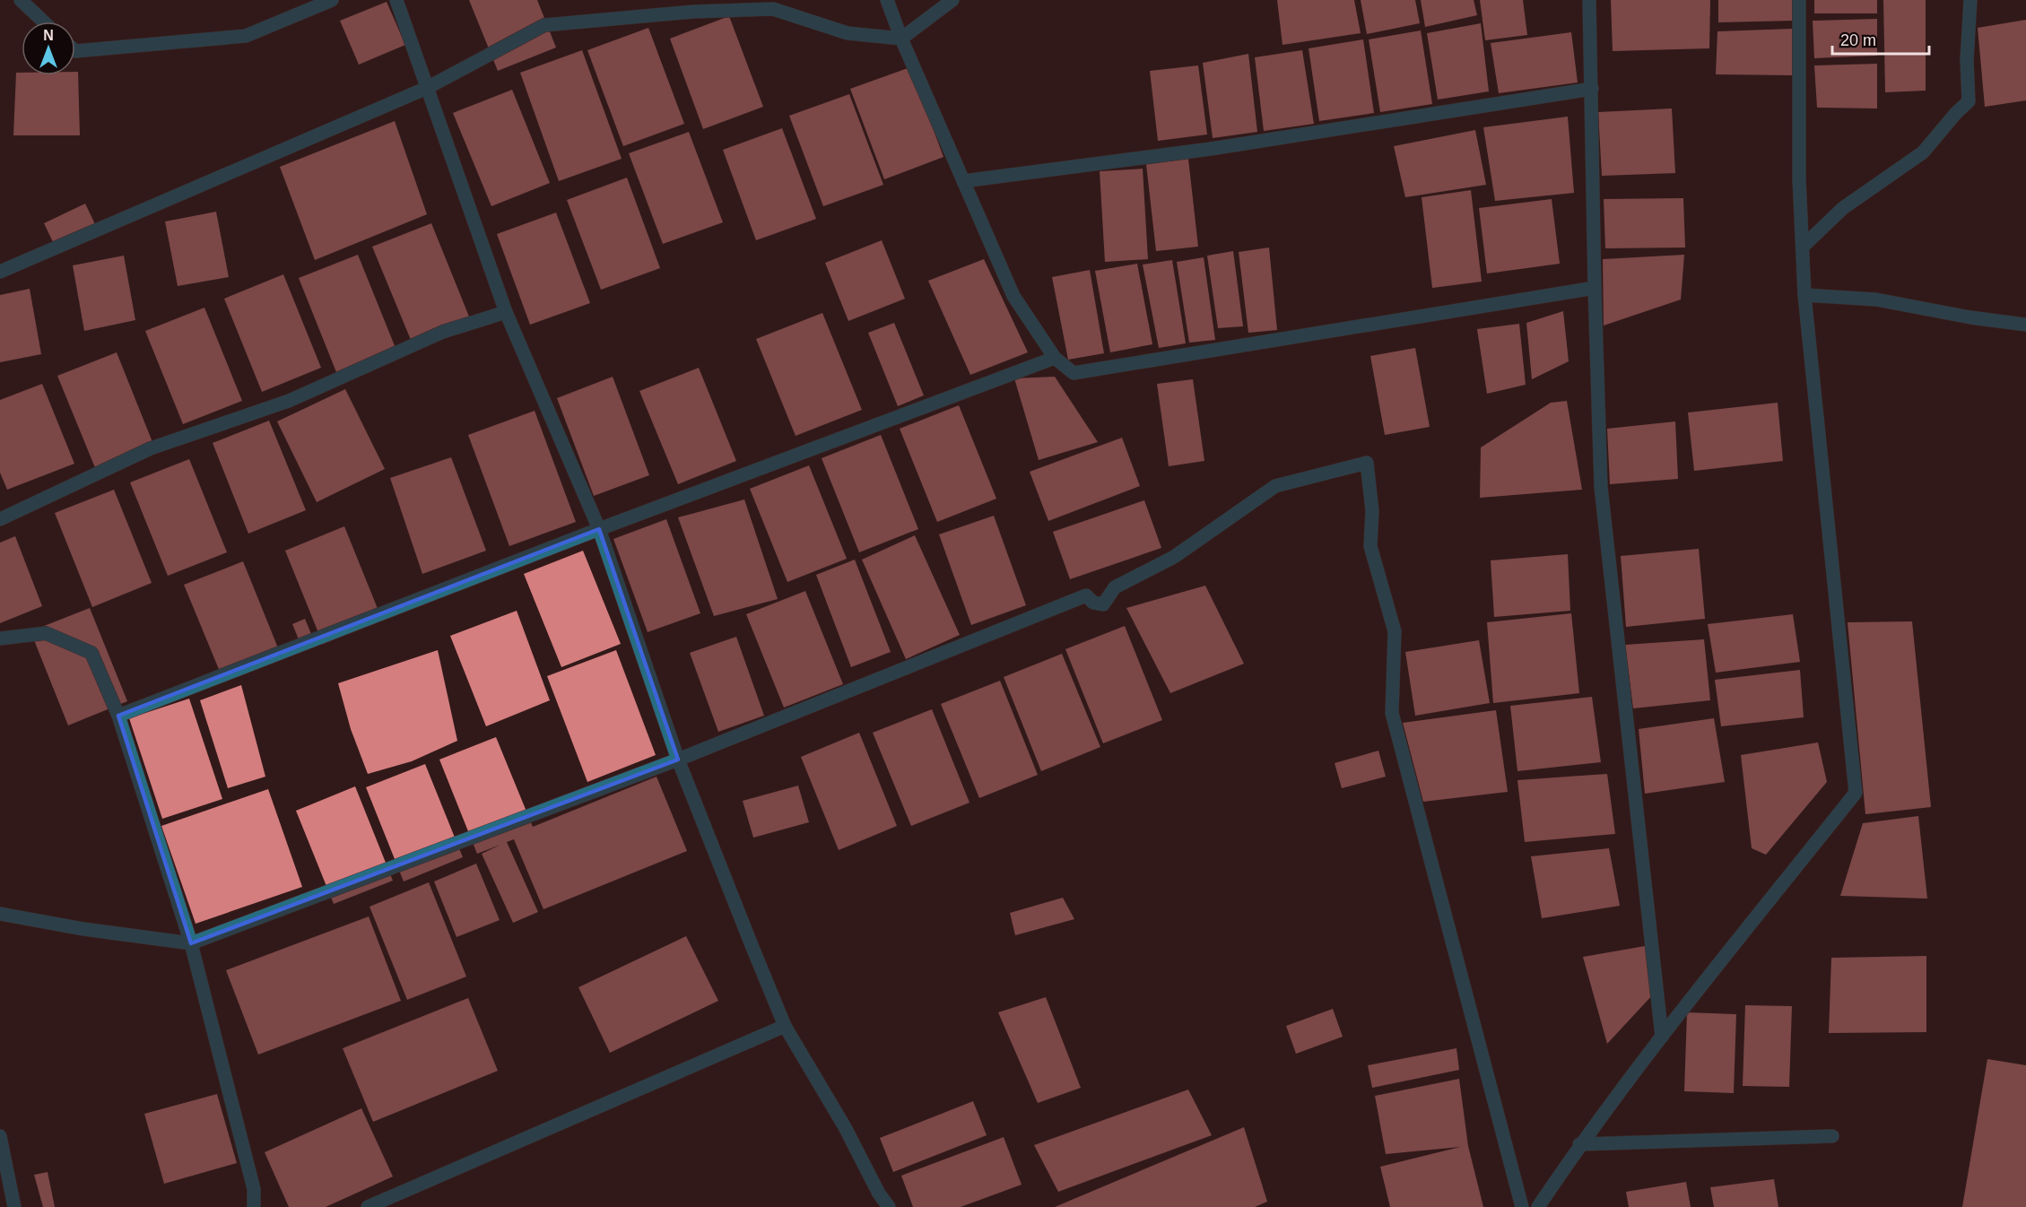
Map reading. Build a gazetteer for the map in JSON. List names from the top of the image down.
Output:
{
  "scale_bar": "20 m",
  "north": "top"
}
